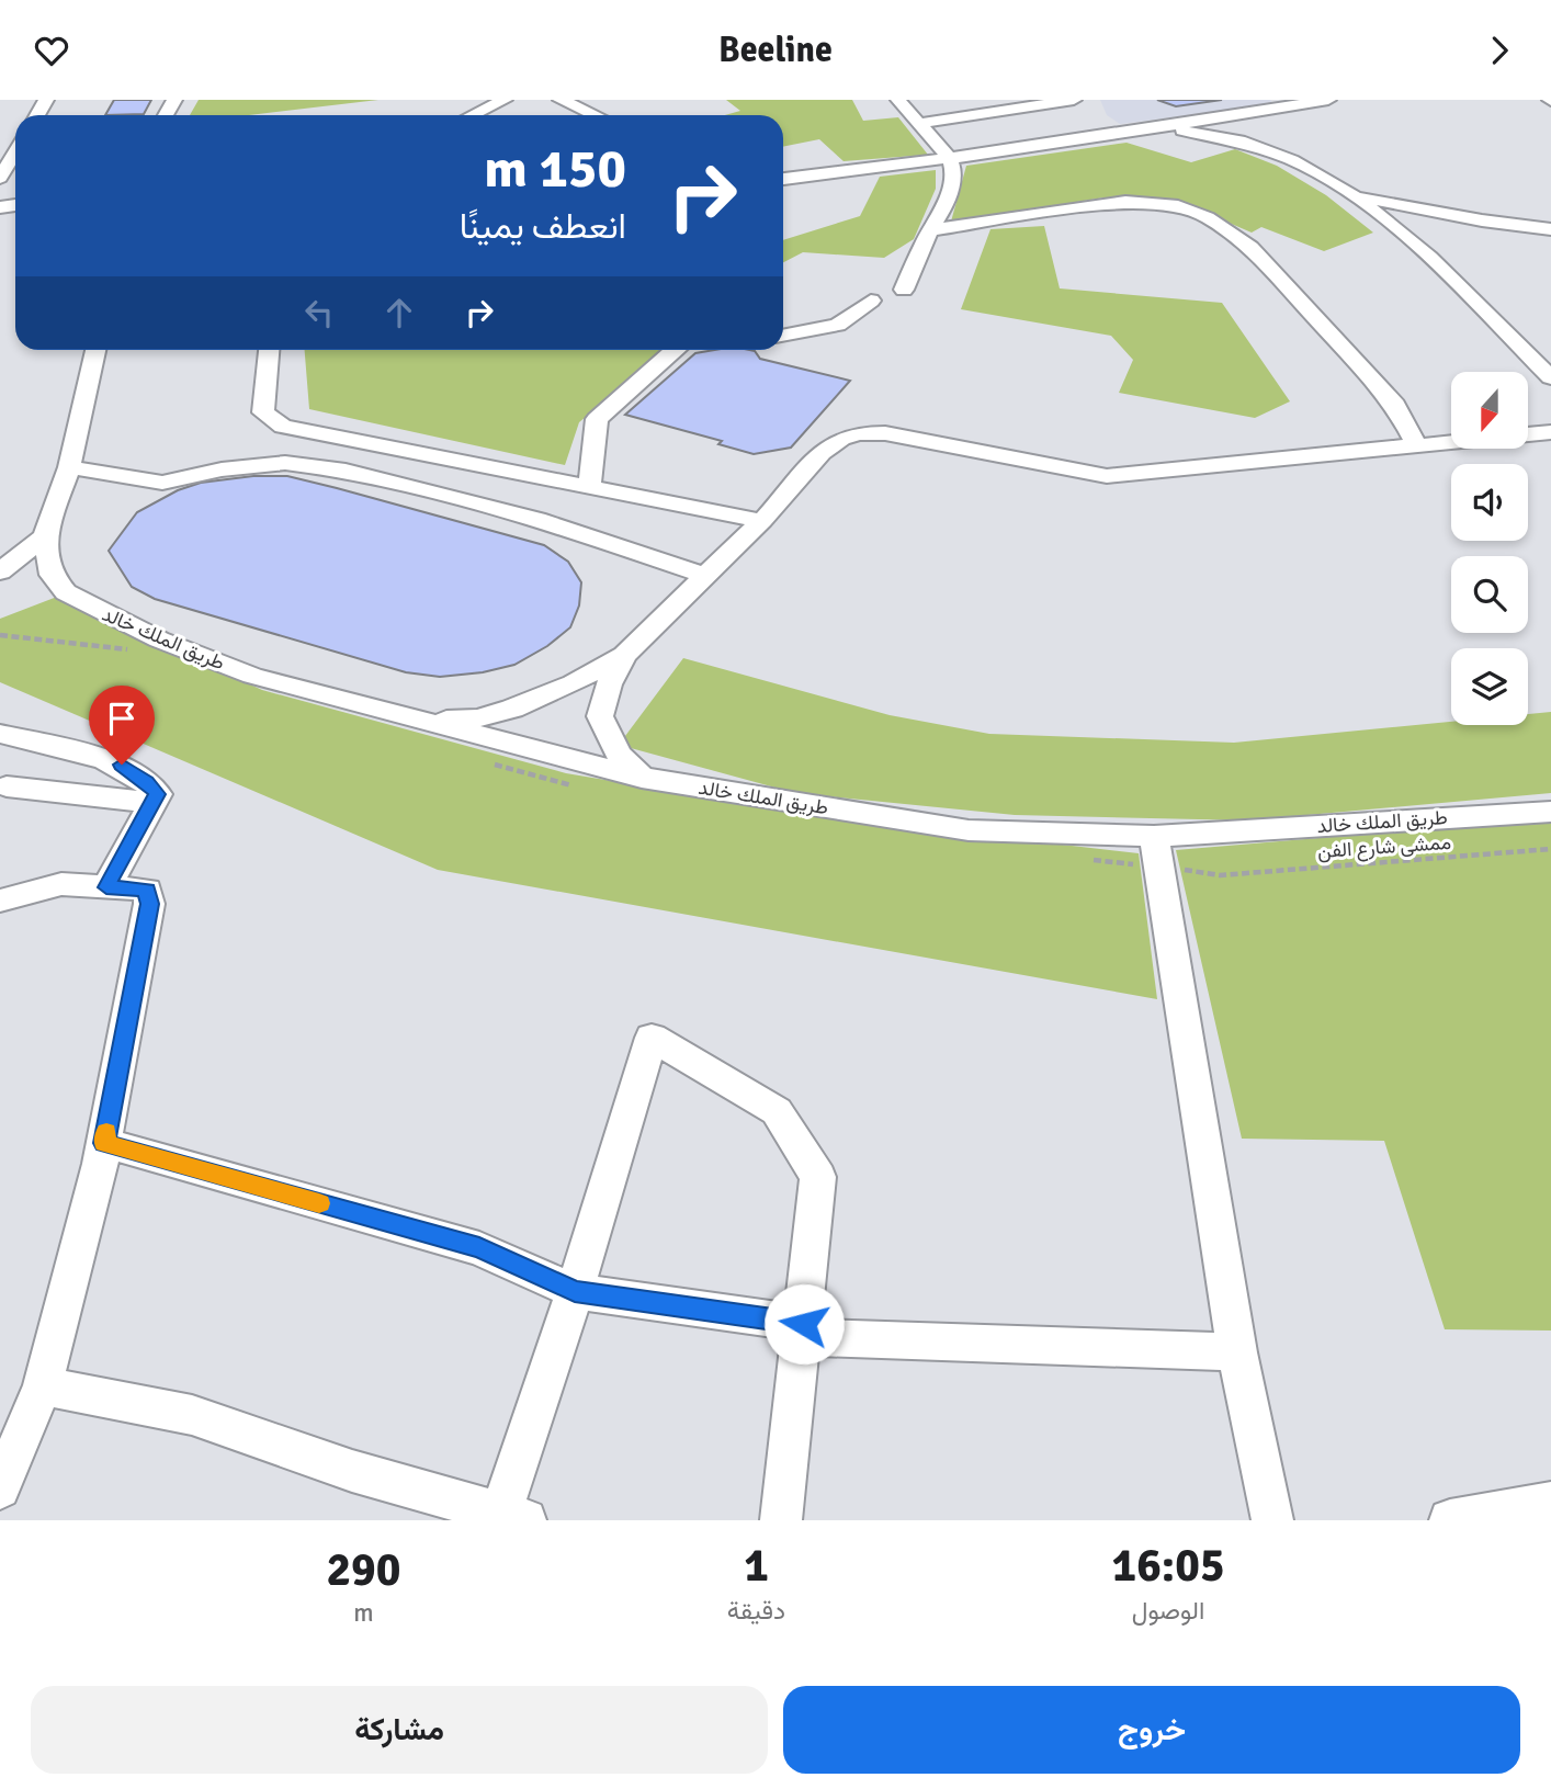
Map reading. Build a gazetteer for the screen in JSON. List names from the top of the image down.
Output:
{
  "streets": {
    "street": ["طريق الملك خالد"],
    "path": ["ممشى شارع الفن"]
  },
  "north": "bottom",
  "page": {
    "header": "Beeline",
    "turn": ["150 m", "انعطف يمينًا"],
    "eta": [
      "16:05",
      "الوصول",
      "1",
      "دقيقة",
      "290",
      "m"
    ],
    "buttons": ["خروج", "مشاركة"]
  }
}
